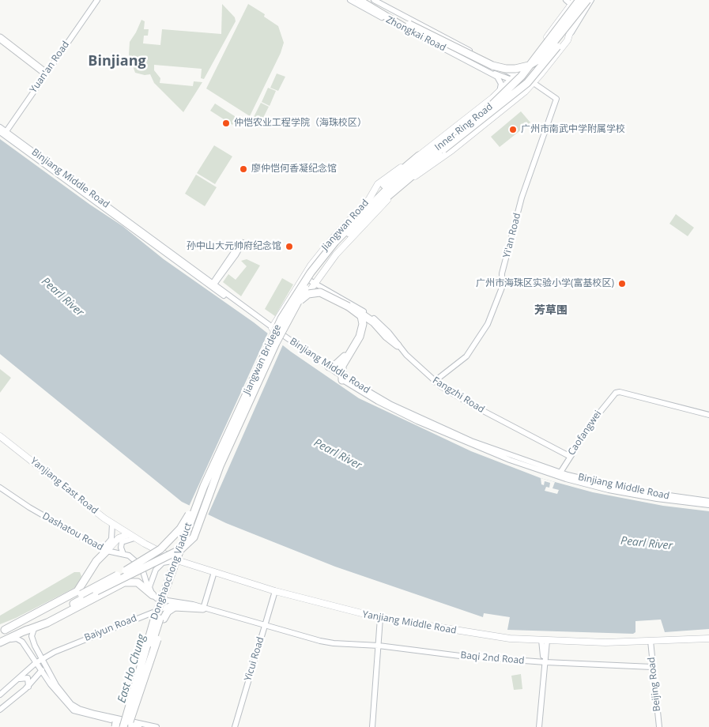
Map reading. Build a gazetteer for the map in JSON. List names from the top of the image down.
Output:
{
  "streets": {
    "highway": ["Inner Ring Road", "Jiangwan Bridege", "Donghaochong Viaduct"],
    "main road": [
      "Zhongkai Road",
      "Yuan'an Road",
      "Binjiang Middle Road",
      "Jiangwan Road",
      "Yi'an Road",
      "Fangzhi Road",
      "Caofangwei",
      "Yanjiang East Road",
      "Dashatou Road",
      "Yanjiang Middle Road",
      "Baiyun Road",
      "Baqi 2nd Road",
      "Yicui Road",
      "Beijing Road"
    ]
  },
  "crossings": [
    ["Zhongkai Road", "Jiangwan Road"],
    ["Yuan'an Road", "Binjiang Middle Road"],
    ["Inner Ring Road", "Jiangwan Road"],
    ["Inner Ring Road", "Jiangwan Bridege"],
    ["Binjiang Middle Road", "Jiangwan Road"],
    ["Binjiang Middle Road", "Caofangwei"],
    ["Jiangwan Road", "Yi'an Road"],
    ["Jiangwan Road", "Fangzhi Road"],
    ["Yi'an Road", "Fangzhi Road"],
    ["Jiangwan Bridege", "Donghaochong Viaduct"],
    ["Fangzhi Road", "Caofangwei"],
    ["Yanjiang East Road", "Yanjiang Middle Road"],
    ["Dashatou Road", "Baqi 2nd Road"],
    ["Yanjiang Middle Road", "Yicui Road"],
    ["Yanjiang Middle Road", "Beijing Road"],
    ["Baiyun Road", "Baqi 2nd Road"],
    ["Baqi 2nd Road", "Yicui Road"],
    ["Baqi 2nd Road", "Beijing Road"]
  ],
  "districts": ["Binjiang", "芳草围"],
  "water": ["Pearl River", "East Ho Chung"],
  "places": [
    "仲恺农业工程学院（海珠校区）",
    "广州市南武中学附属学校",
    "廖仲恺何香凝纪念馆",
    "孙中山大元帅府纪念馆",
    "广州市海珠区实验小学(富基校区)"
  ]
}
